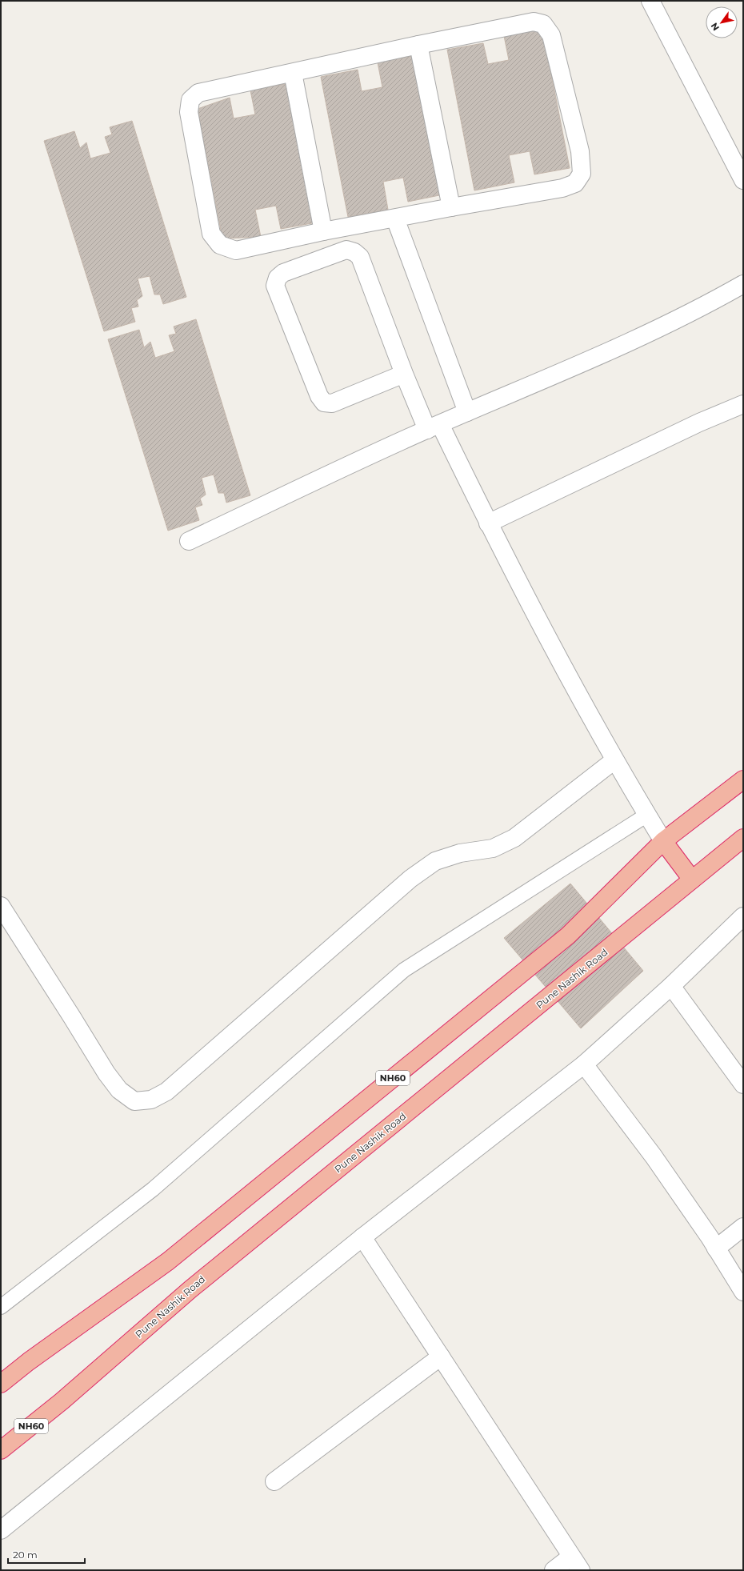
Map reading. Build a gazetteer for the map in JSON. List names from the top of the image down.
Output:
{
  "streets": {
    "highway": ["Pune Nashik Road", "NH60"]
  },
  "scale_bar": "20 m",
  "north": "bottom left"
}
